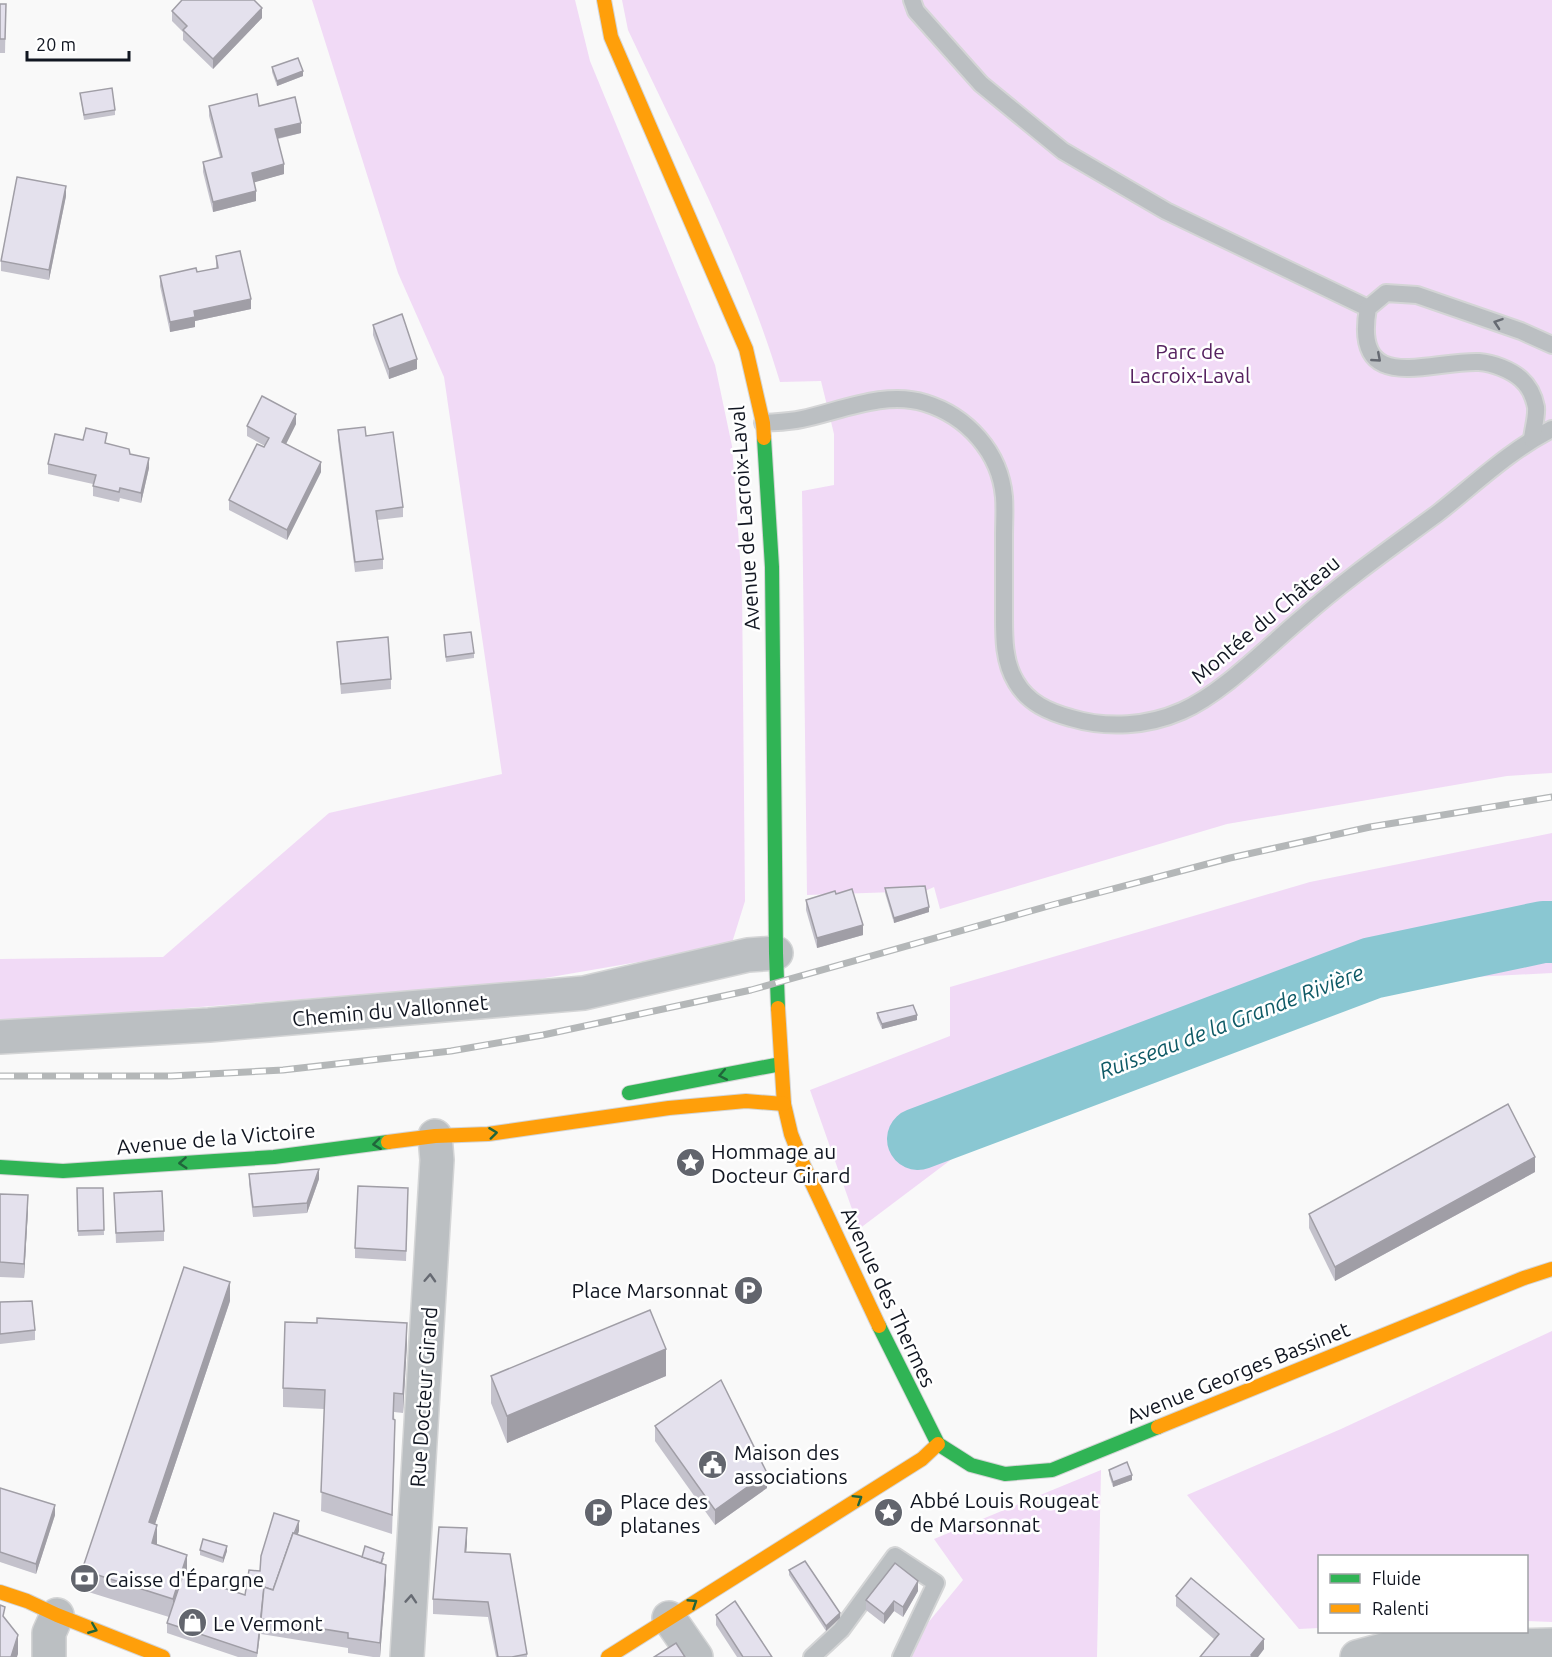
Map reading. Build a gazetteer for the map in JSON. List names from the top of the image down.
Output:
{
  "streets": {
    "street": [
      "Avenue de Lacroix-Laval",
      "Chemin du Vallonnet",
      "Avenue de la Victoire",
      "Avenue des Thermes",
      "Avenue Georges Bassinet",
      "Rue Docteur Girard"
    ],
    "lane": ["Montée du Château"]
  },
  "crossings": [
    ["Avenue de Lacroix-Laval", "Montée du Château"],
    ["Avenue de Lacroix-Laval", "Chemin du Vallonnet"],
    ["Avenue de Lacroix-Laval", "Avenue des Thermes"],
    ["Avenue de la Victoire", "Avenue des Thermes"],
    ["Avenue de la Victoire", "Rue Docteur Girard"],
    ["Avenue des Thermes", "Avenue Georges Bassinet"]
  ],
  "one_way": ["Rue Docteur Girard"],
  "water": ["Ruisseau de la Grande Rivière"],
  "parks": ["Parc de Lacroix-Laval"],
  "places": {
    "place": ["Hommage au Docteur Girard", "Abbé Louis Rougeat de Marsonnat"],
    "parking": ["Place Marsonnat", "Place des platanes"],
    "public building": ["Maison des associations"],
    "bank": ["Caisse d'Épargne"],
    "shop": ["Le Vermont"]
  },
  "legend": ["Fluide", "Ralenti"],
  "scale_bar": "20 m"
}
